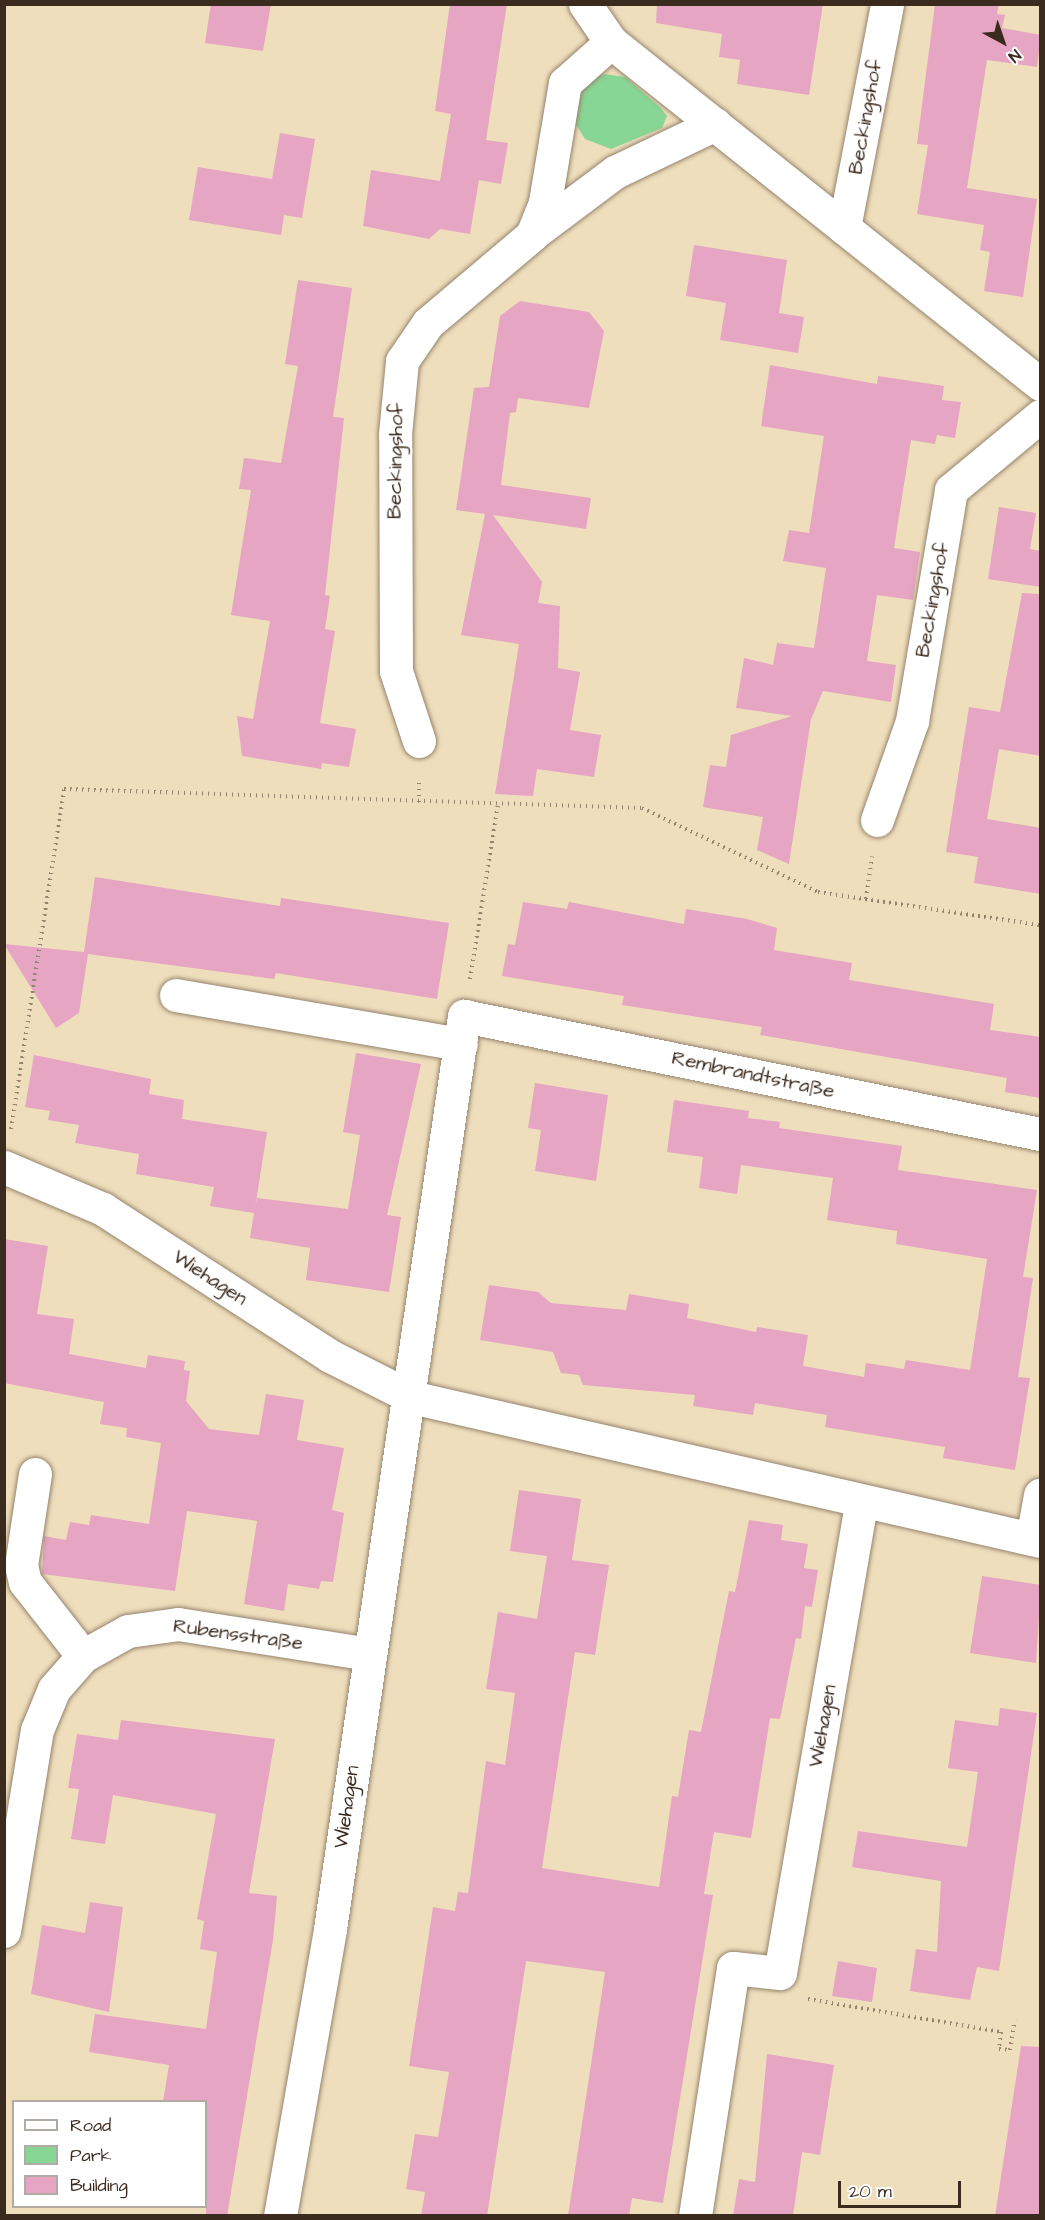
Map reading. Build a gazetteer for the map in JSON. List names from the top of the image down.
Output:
{
  "streets": {
    "street": [
      "Beckingshof",
      "Rembrandtstraße",
      "Wiehagen",
      "Rubensstraße"
    ]
  },
  "crossings": [
    ["Wiehagen", "Rubensstraße"]
  ],
  "legend": ["Road", "Park", "Building"],
  "scale_bar": "20 m",
  "north": "bottom right"
}
